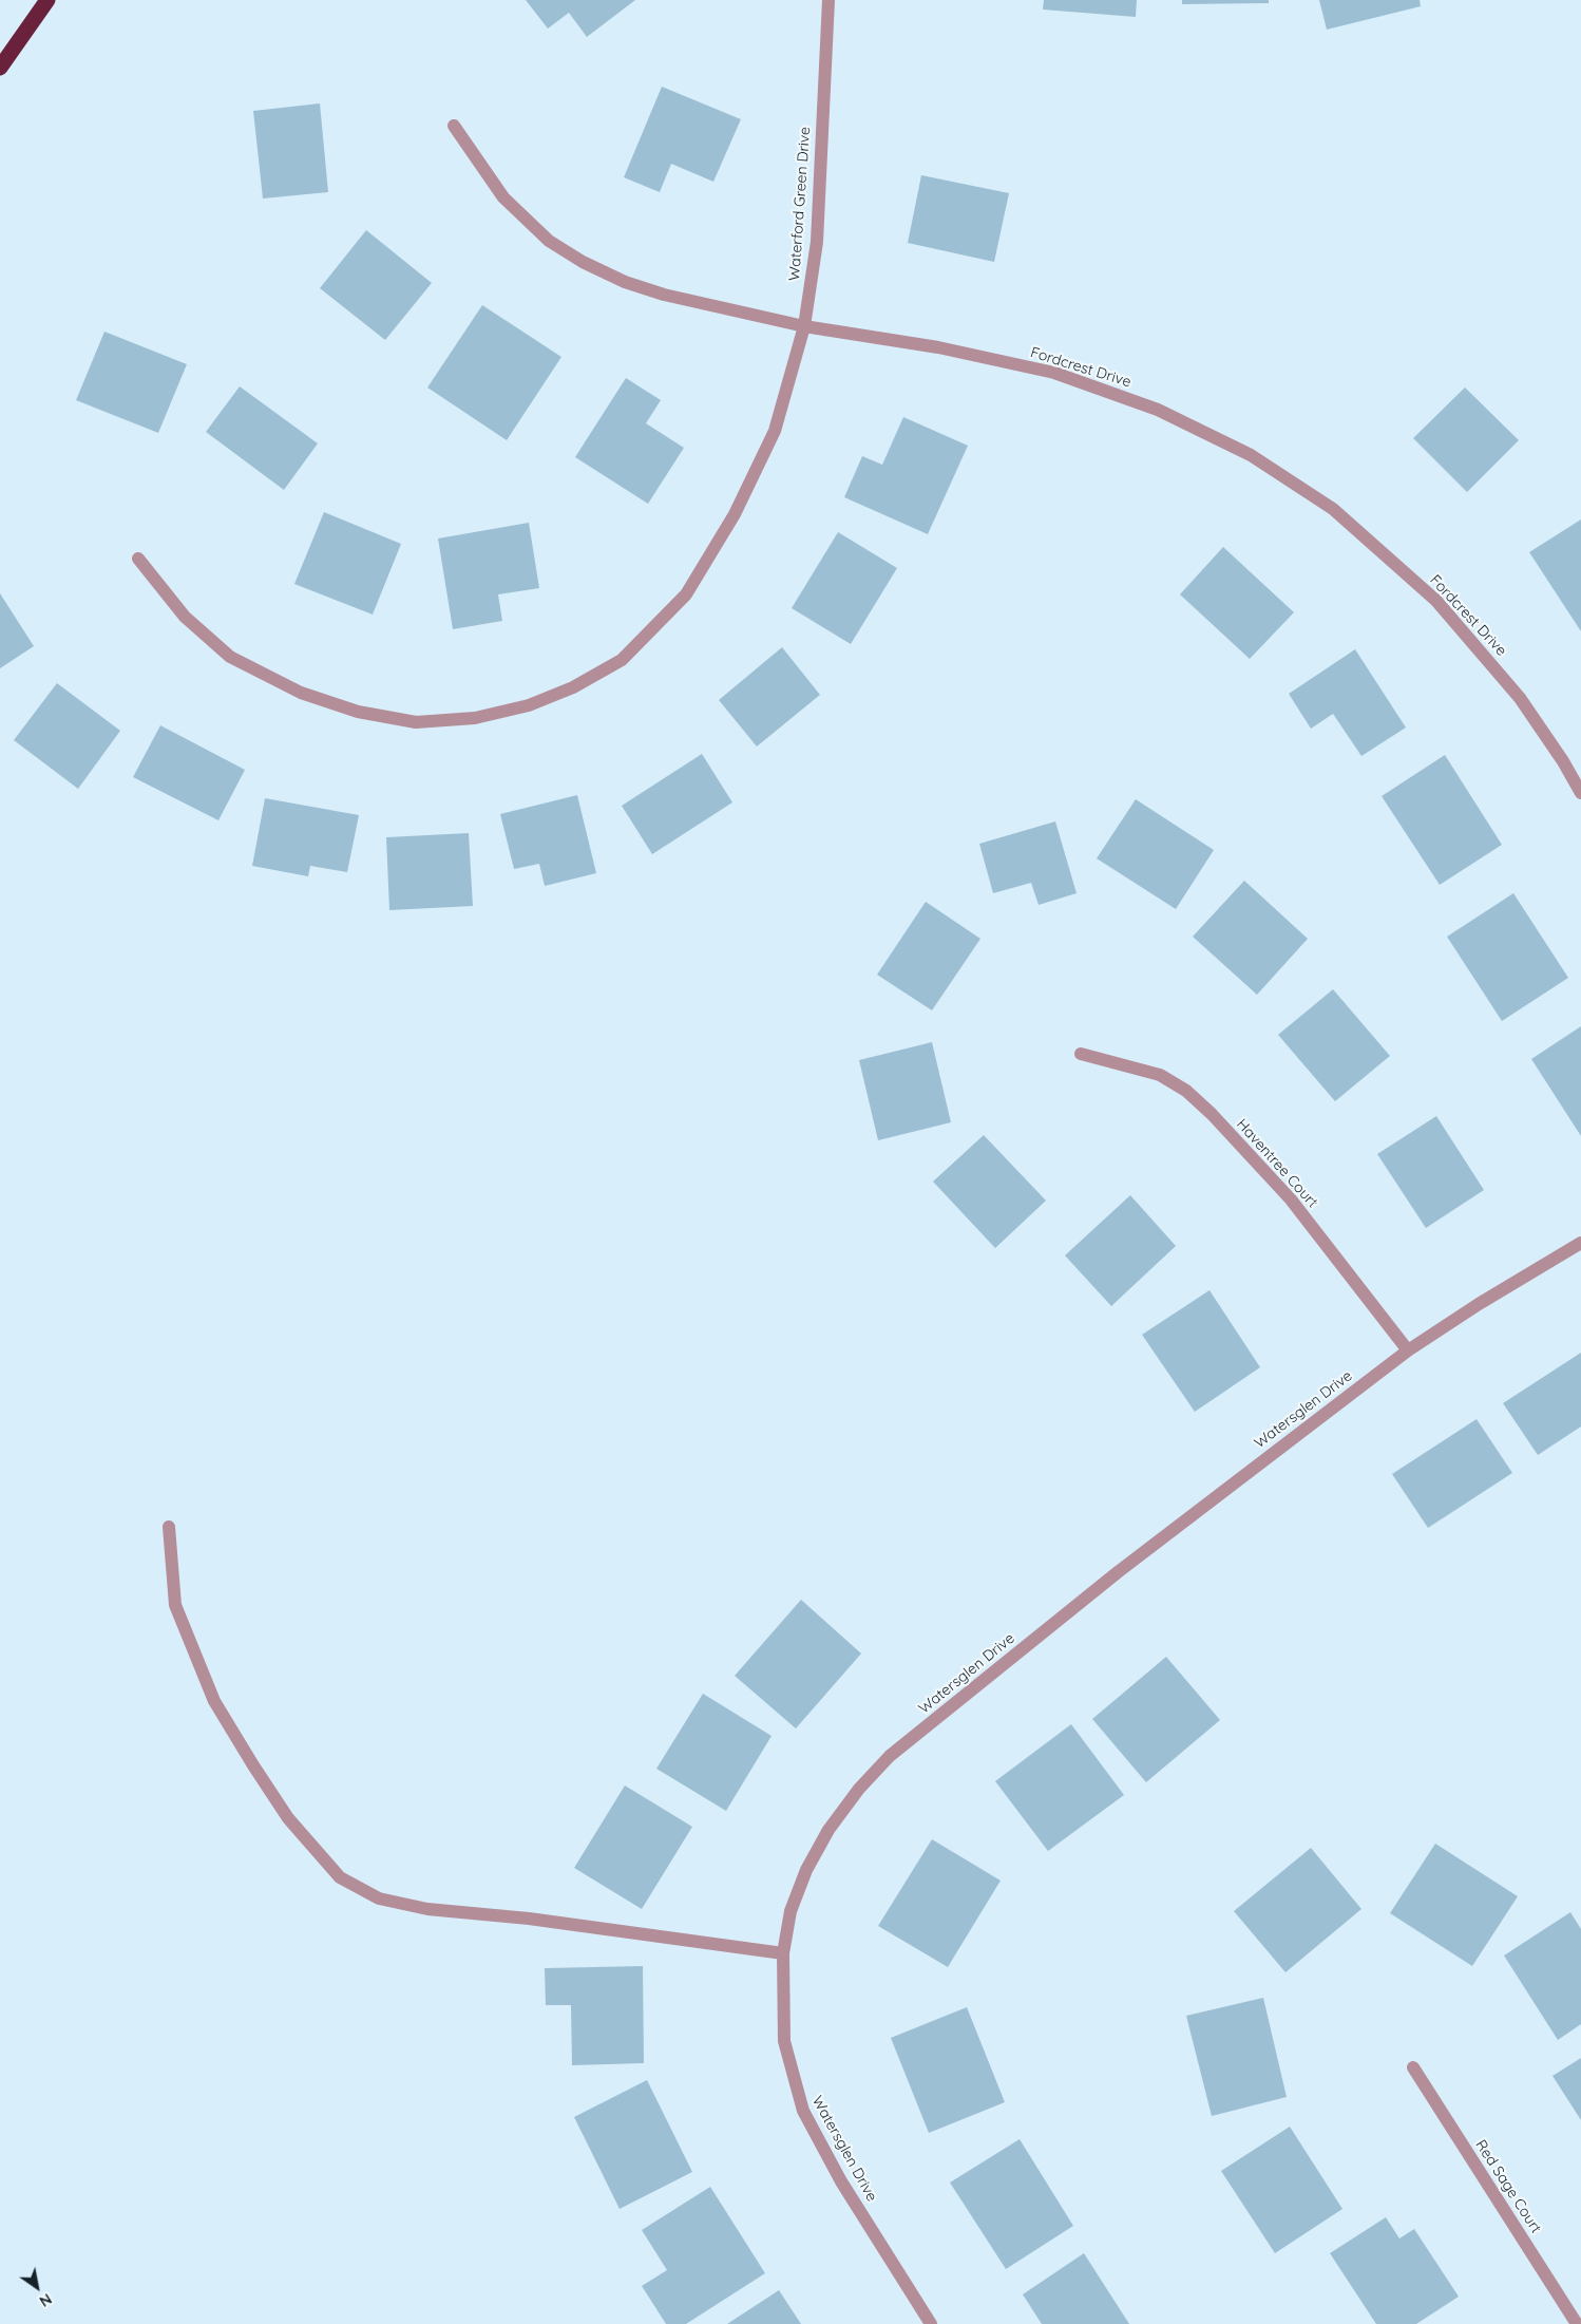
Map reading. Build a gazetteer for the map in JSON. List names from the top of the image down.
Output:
{
  "streets": {
    "street": [
      "Waterford Green Drive",
      "Fordcrest Drive",
      "Haventree Court",
      "Watersglen Drive",
      "Red Sage Court"
    ]
  },
  "crossings": [
    ["Waterford Green Drive", "Fordcrest Drive"],
    ["Haventree Court", "Watersglen Drive"]
  ],
  "north": "bottom right"
}
